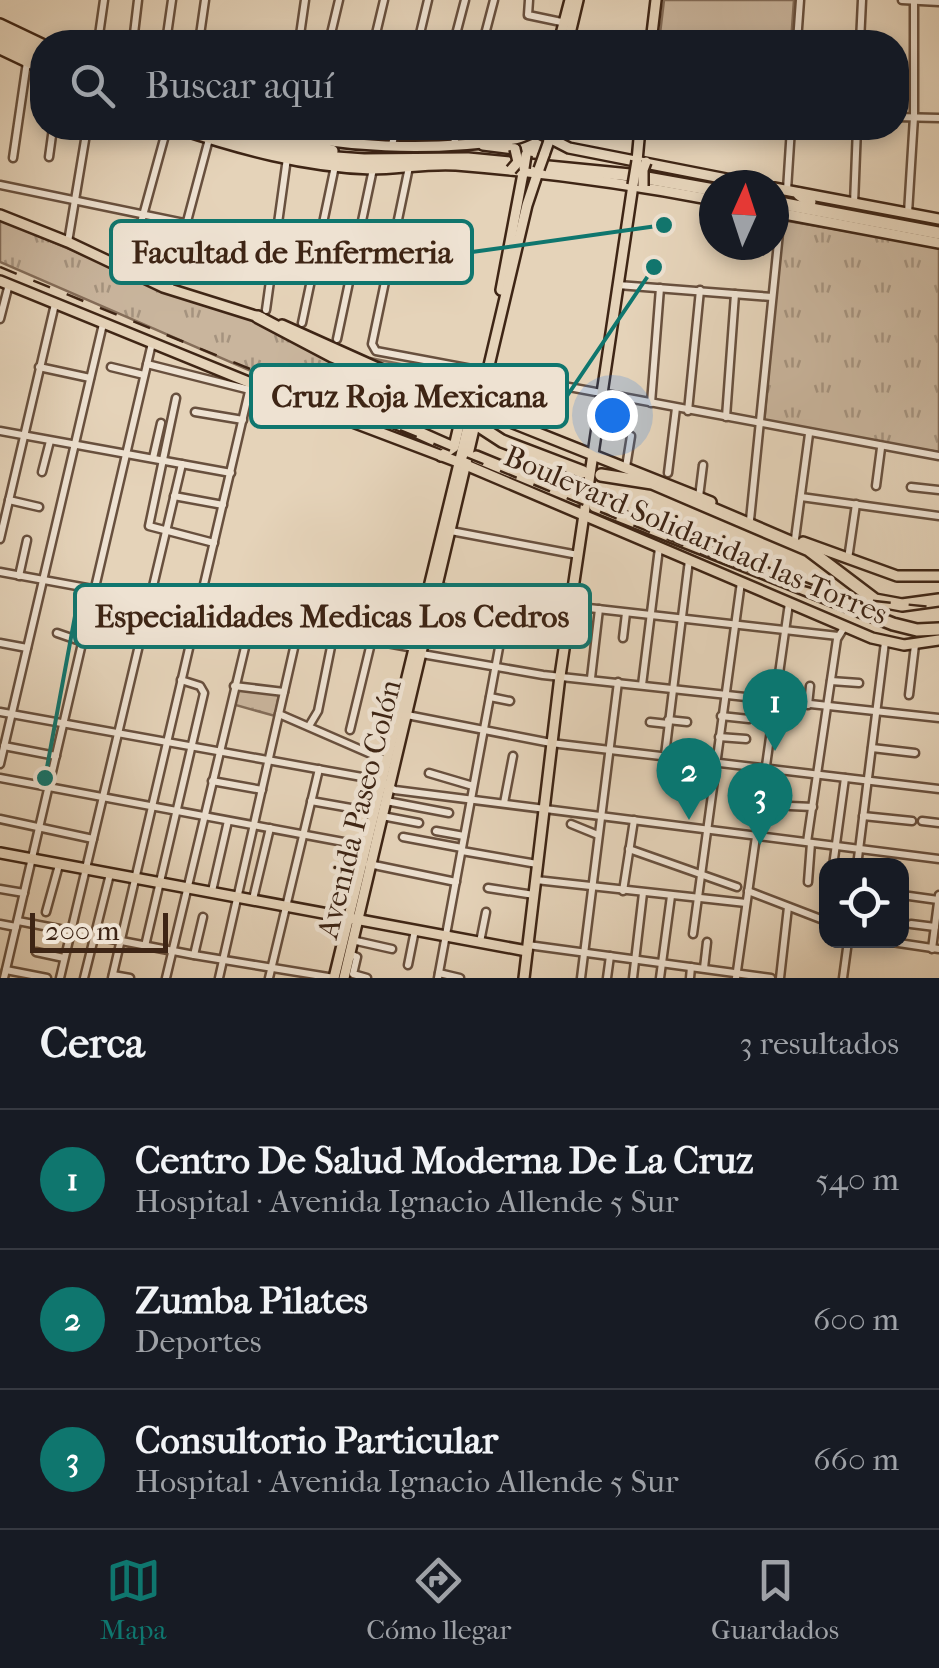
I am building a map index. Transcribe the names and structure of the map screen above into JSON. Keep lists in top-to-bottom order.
{
  "streets": {
    "highway": ["Boulevard Solidaridad las Torres"],
    "main road": ["Avenida Paseo Colón"]
  },
  "crossings": [
    ["Boulevard Solidaridad las Torres", "Avenida Paseo Colón"]
  ],
  "places": ["Facultad de Enfermeria", "Cruz Roja Mexicana", "Especialidades Medicas Los Cedros"],
  "scale_bar": "200 m",
  "north": "top",
  "page": {
    "search": "Buscar aquí",
    "pins": ["1", "2", "3"],
    "scale": "200 m",
    "heading": ["Cerca", "3 resultados"],
    "list": [
      {
        "mark": "1",
        "name": "Centro De Salud Moderna De La Cruz",
        "note": "Hospital · Avenida Ignacio Allende 5 Sur",
        "value": "540 m"
      },
      {
        "mark": "2",
        "name": "Zumba Pilates",
        "note": "Deportes",
        "value": "600 m"
      },
      {
        "mark": "3",
        "name": "Consultorio Particular",
        "note": "Hospital · Avenida Ignacio Allende 5 Sur",
        "value": "660 m"
      }
    ],
    "nav": ["Mapa", "Cómo llegar", "Guardados"]
  }
}
